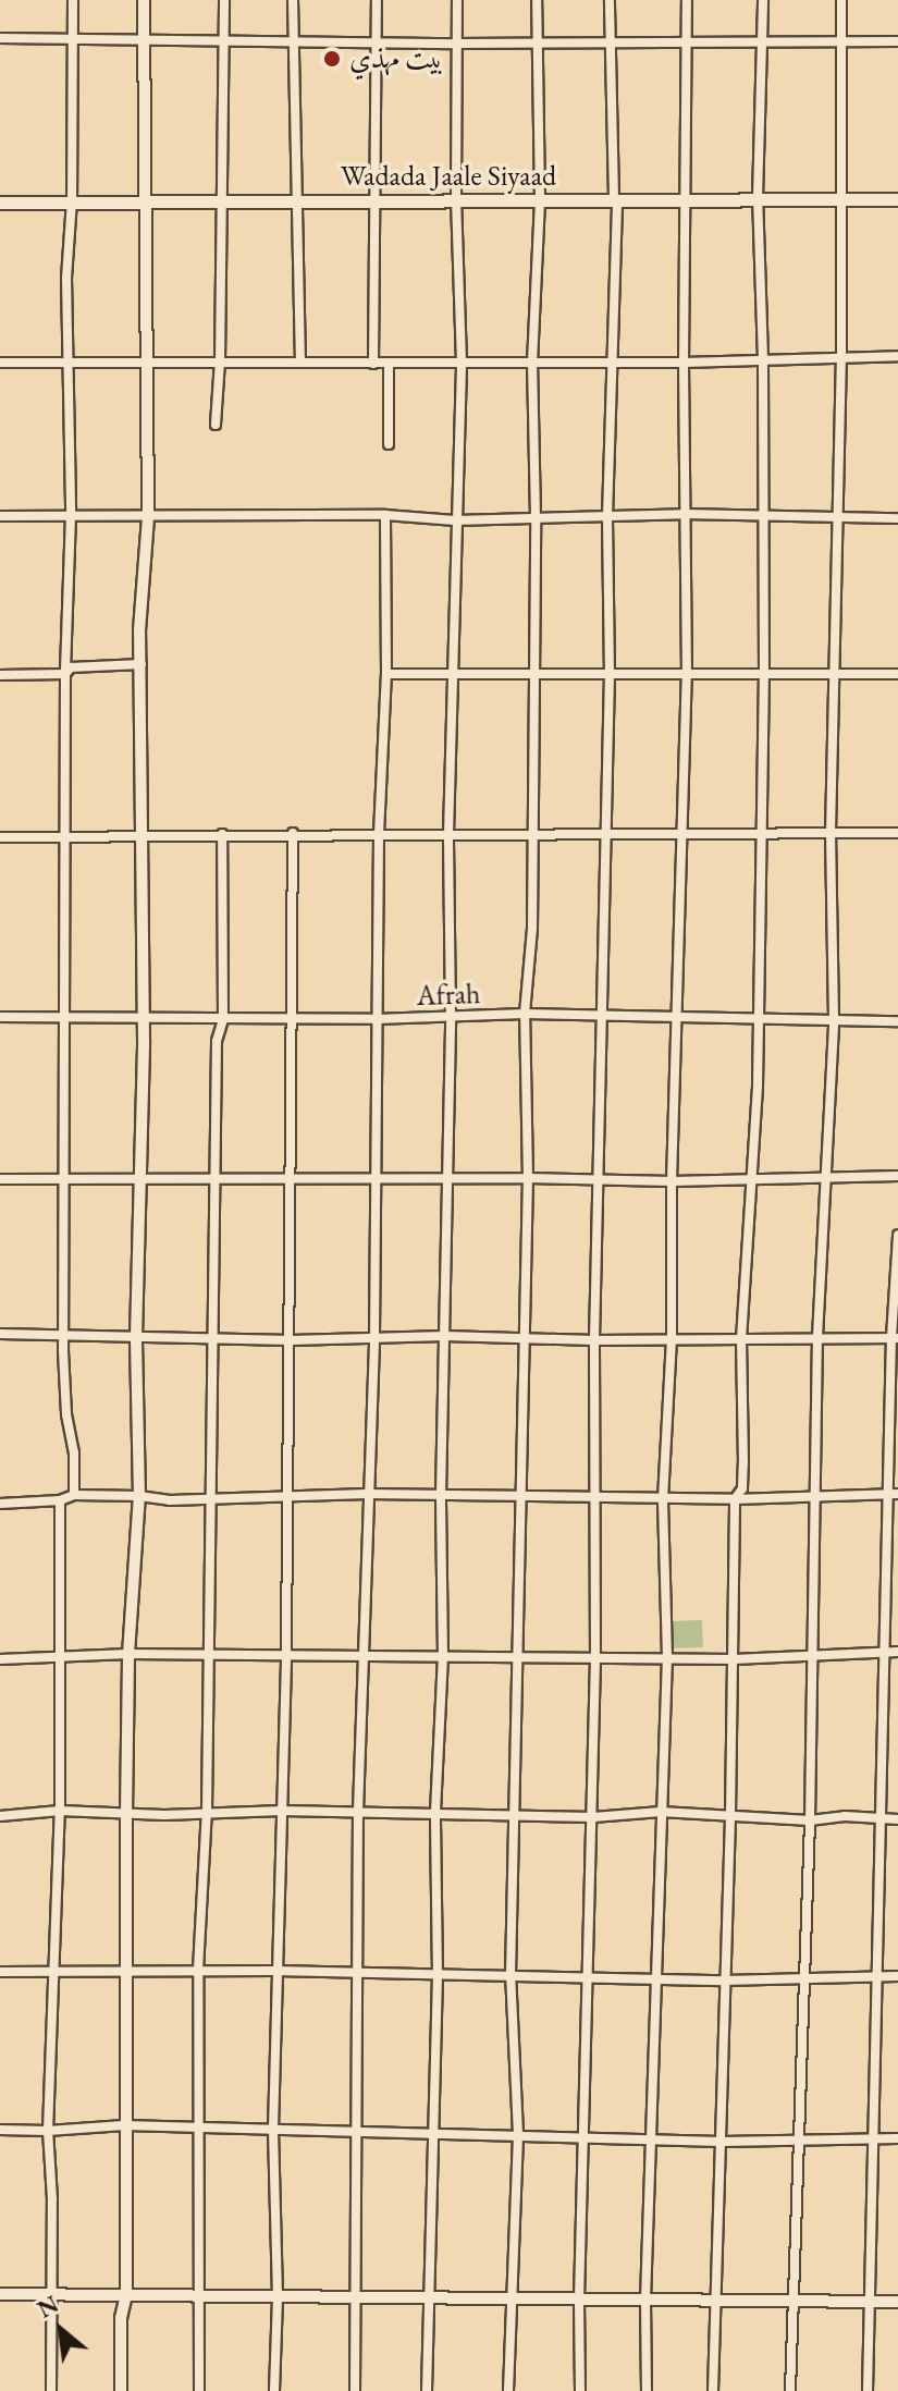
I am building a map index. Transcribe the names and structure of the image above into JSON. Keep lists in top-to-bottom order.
{
  "streets": {
    "main road": ["Wadada Jaale Siyaad"],
    "street": ["Afrah"]
  },
  "places": ["بيت مهذي"],
  "north": "top left"
}
